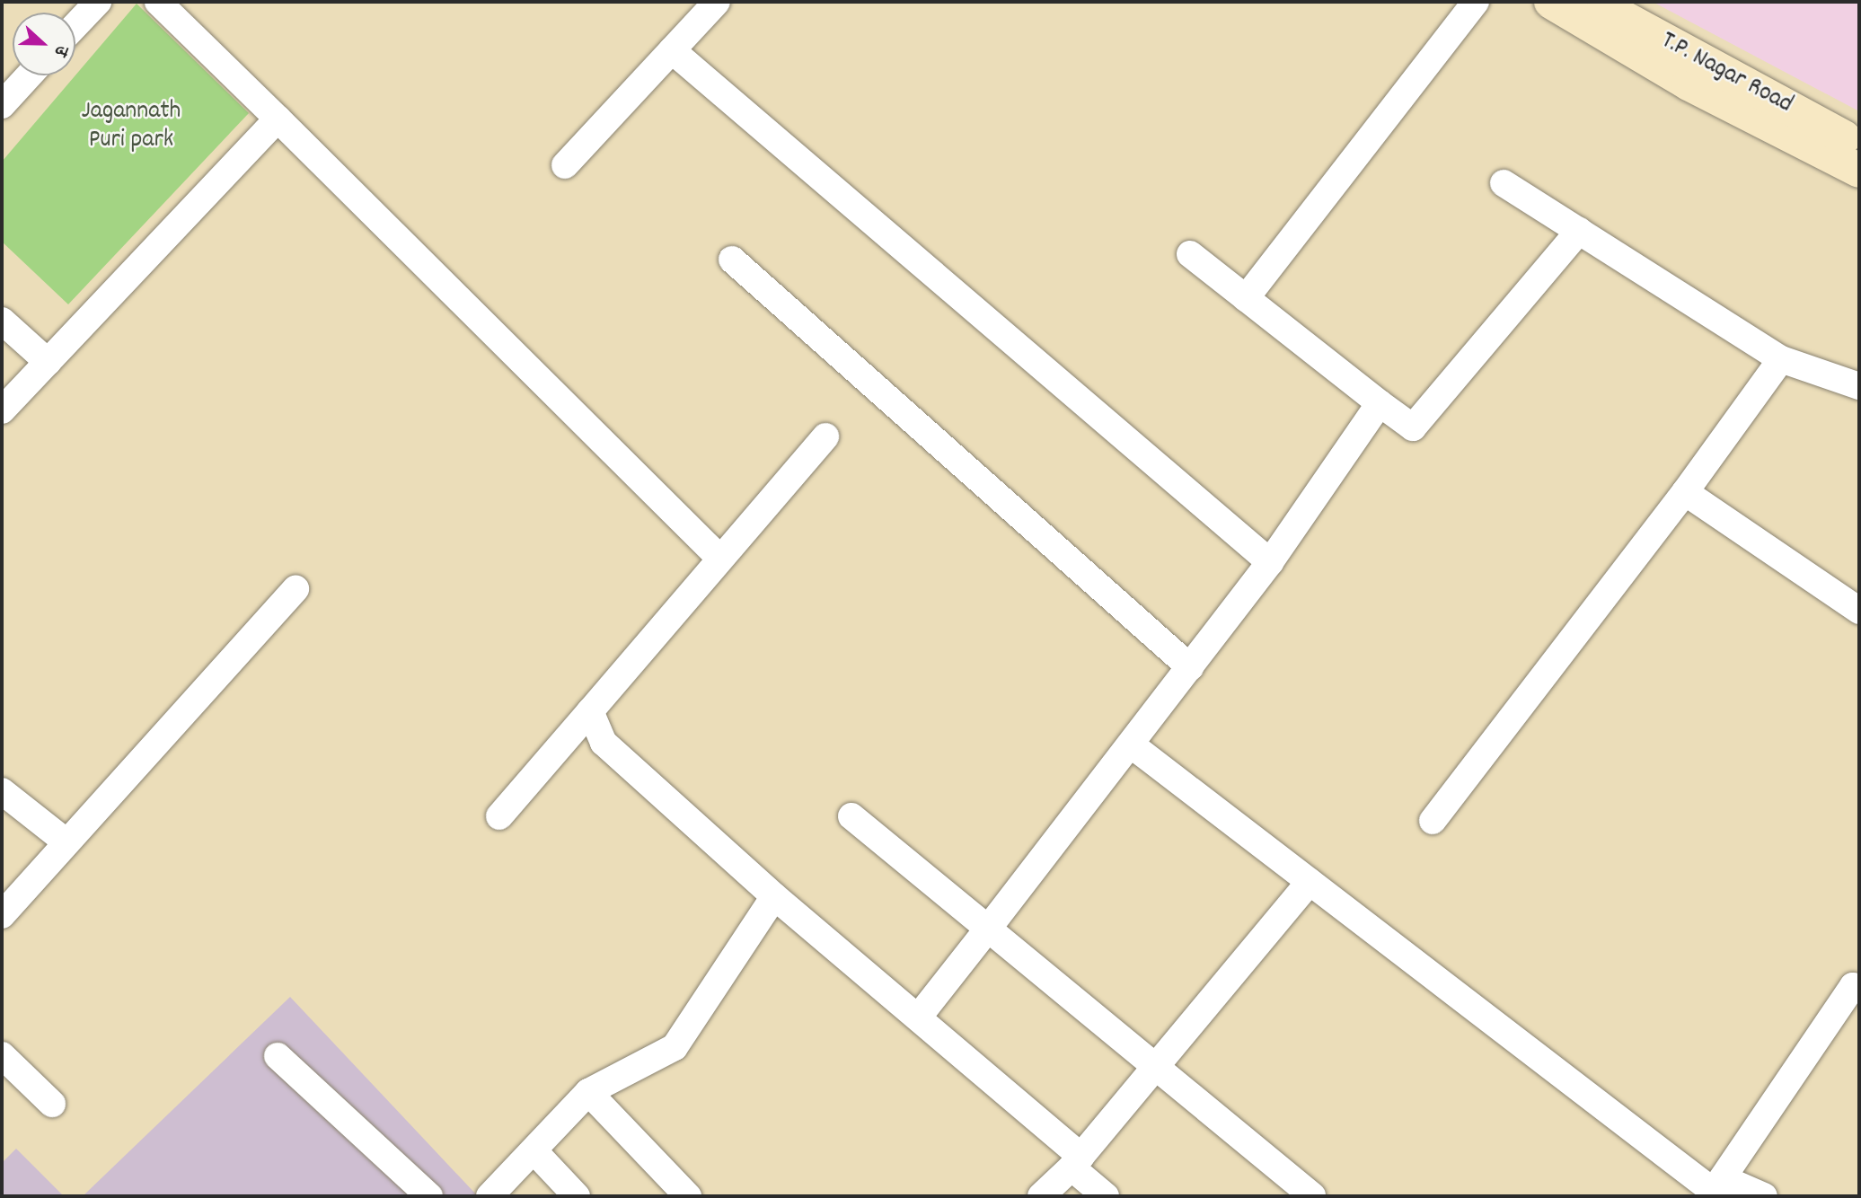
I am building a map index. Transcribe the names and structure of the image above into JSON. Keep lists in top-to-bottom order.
{
  "streets": {
    "main road": ["T.P. Nagar Road"]
  },
  "parks": ["Jagannath Puri park"],
  "north": "right"
}
